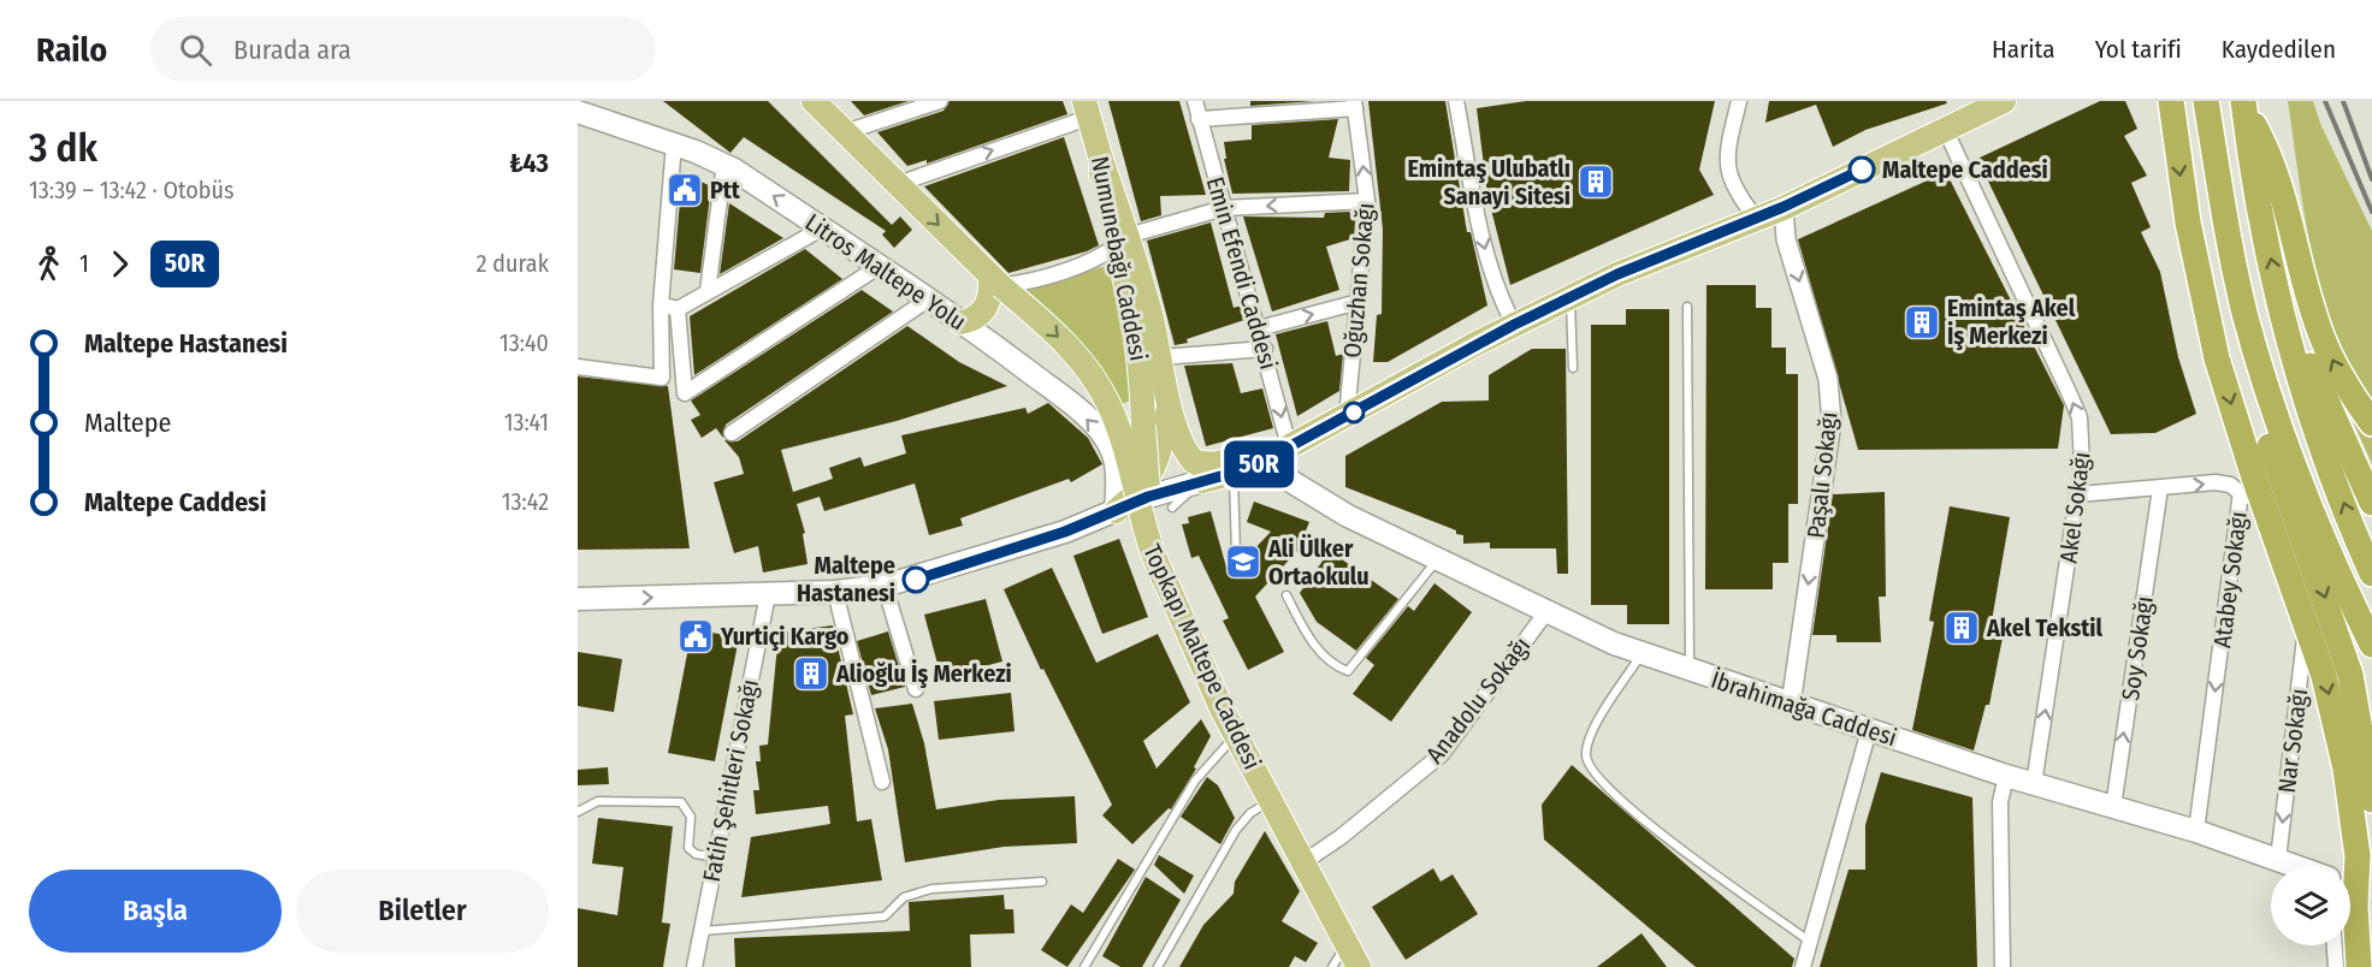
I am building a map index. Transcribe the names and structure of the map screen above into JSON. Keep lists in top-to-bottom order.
{
  "streets": {
    "main road": [
      "Numunebağı Caddesi",
      "Litros Maltepe Yolu",
      "Topkapı Maltepe Caddesi",
      "İbrahimağa Caddesi"
    ],
    "street": [
      "Emin Efendi Caddesi",
      "Oğuzhan Sokağı",
      "Paşalı Sokağı",
      "Akel Sokağı",
      "Atabey Sokağı",
      "Soy Sokağı",
      "Anadolu Sokağı",
      "Nar Sokağı",
      "Fatih Şehitleri Sokağı"
    ]
  },
  "crossings": [
    ["Numunebağı Caddesi", "Topkapı Maltepe Caddesi"],
    ["Paşalı Sokağı", "İbrahimağa Caddesi"],
    ["Akel Sokağı", "Atabey Sokağı"],
    ["Akel Sokağı", "İbrahimağa Caddesi"],
    ["Atabey Sokağı", "Soy Sokağı"],
    ["Atabey Sokağı", "İbrahimağa Caddesi"],
    ["Soy Sokağı", "İbrahimağa Caddesi"],
    ["Topkapı Maltepe Caddesi", "Anadolu Sokağı"],
    ["Anadolu Sokağı", "İbrahimağa Caddesi"],
    ["İbrahimağa Caddesi", "Nar Sokağı"]
  ],
  "one_way": [
    "Litros Maltepe Yolu",
    "Paşalı Sokağı",
    "Akel Sokağı",
    "Atabey Sokağı",
    "Soy Sokağı",
    "Nar Sokağı"
  ],
  "places": {
    "other": ["Maltepe Caddesi", "Maltepe Hastanesi"],
    "building": [
      "Emintaş Ulubatlı Sanayi Sitesi",
      "Emintaş Akel İş Merkezi",
      "Akel Tekstil",
      "Alioğlu İş Merkezi"
    ],
    "public building": ["Ptt", "Yurtiçi Kargo"],
    "school or university": ["Ali Ülker Ortaokulu"]
  },
  "lines": ["bus line 50R"],
  "page": {
    "header": "Railo",
    "search": "Burada ara",
    "nav": ["Harita", "Yol tarifi", "Kaydedilen"],
    "heading": ["3 dk", "13:39 – 13:42 · Otobüs", "₺43"],
    "on_map": "50R",
    "legs": ["1", "50R", "2 durak"],
    "list": [
      {
        "name": "Maltepe Hastanesi",
        "value": "13:40"
      },
      {
        "name": "Maltepe",
        "value": "13:41"
      },
      {
        "name": "Maltepe Caddesi",
        "value": "13:42"
      }
    ],
    "buttons": ["Başla", "Biletler"]
  }
}
